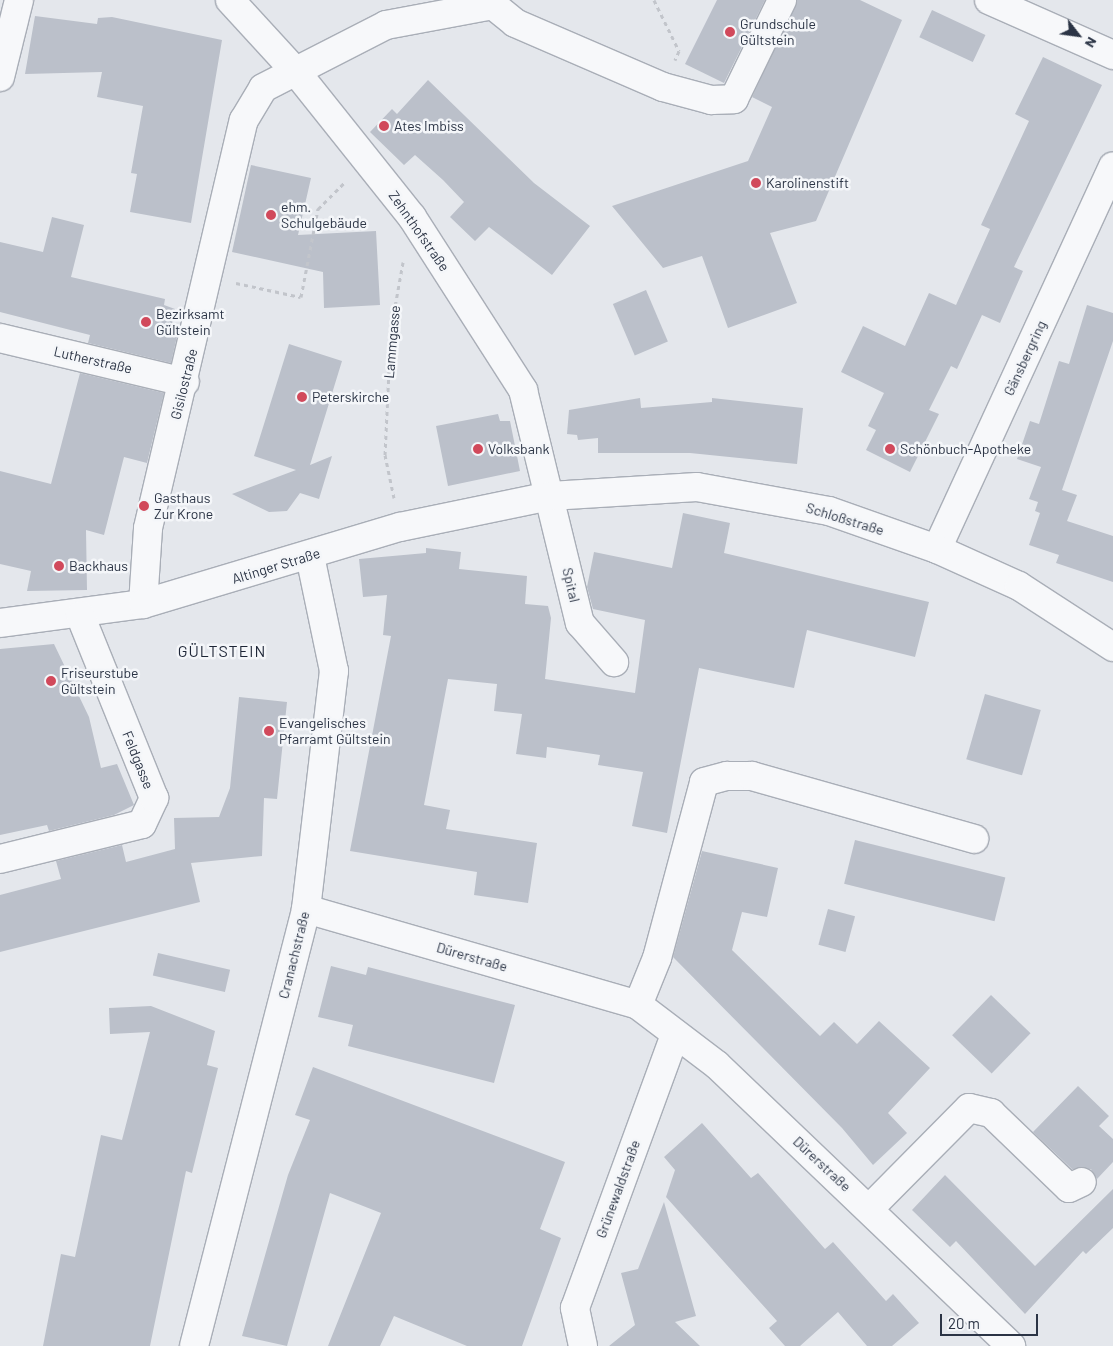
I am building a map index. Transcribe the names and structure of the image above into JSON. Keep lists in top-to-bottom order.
{
  "streets": {
    "street": [
      "Zehnthofstraße",
      "Gänsbergring",
      "Lutherstraße",
      "Gisilostraße",
      "Schloßstraße",
      "Altinger Straße",
      "Spital",
      "Feldgasse",
      "Cranachstraße",
      "Dürerstraße",
      "Grünewaldstraße"
    ],
    "path": ["Lammgasse"]
  },
  "crossings": [
    ["Zehnthofstraße", "Lammgasse"],
    ["Zehnthofstraße", "Gisilostraße"],
    ["Zehnthofstraße", "Schloßstraße"],
    ["Zehnthofstraße", "Altinger Straße"],
    ["Zehnthofstraße", "Spital"],
    ["Lammgasse", "Altinger Straße"],
    ["Gänsbergring", "Schloßstraße"],
    ["Lutherstraße", "Gisilostraße"],
    ["Gisilostraße", "Altinger Straße"],
    ["Schloßstraße", "Altinger Straße"],
    ["Schloßstraße", "Spital"],
    ["Altinger Straße", "Spital"],
    ["Altinger Straße", "Feldgasse"],
    ["Altinger Straße", "Cranachstraße"],
    ["Cranachstraße", "Dürerstraße"],
    ["Dürerstraße", "Grünewaldstraße"]
  ],
  "districts": ["GÜLTSTEIN"],
  "places": [
    "Grundschule Gültstein",
    "Ates Imbiss",
    "Karolinenstift",
    "ehm. Schulgebäude",
    "Bezirksamt Gültstein",
    "Peterskirche",
    "Volksbank",
    "Schönbuch-Apotheke",
    "Gasthaus Zur Krone",
    "Backhaus",
    "Friseurstube Gültstein",
    "Evangelisches Pfarramt Gültstein"
  ],
  "scale_bar": "20 m",
  "north": "bottom right"
}
